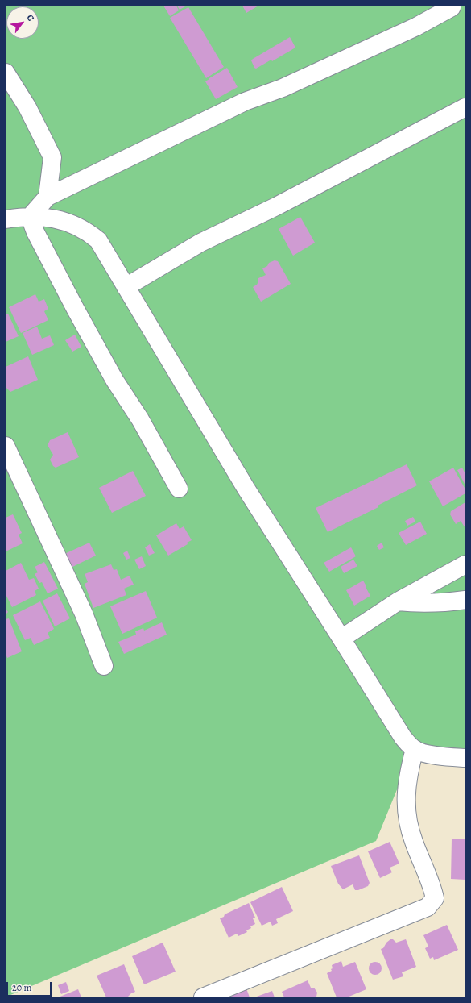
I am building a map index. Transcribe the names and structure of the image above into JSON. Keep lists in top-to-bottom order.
{
  "scale_bar": "20 m",
  "north": "top right"
}
